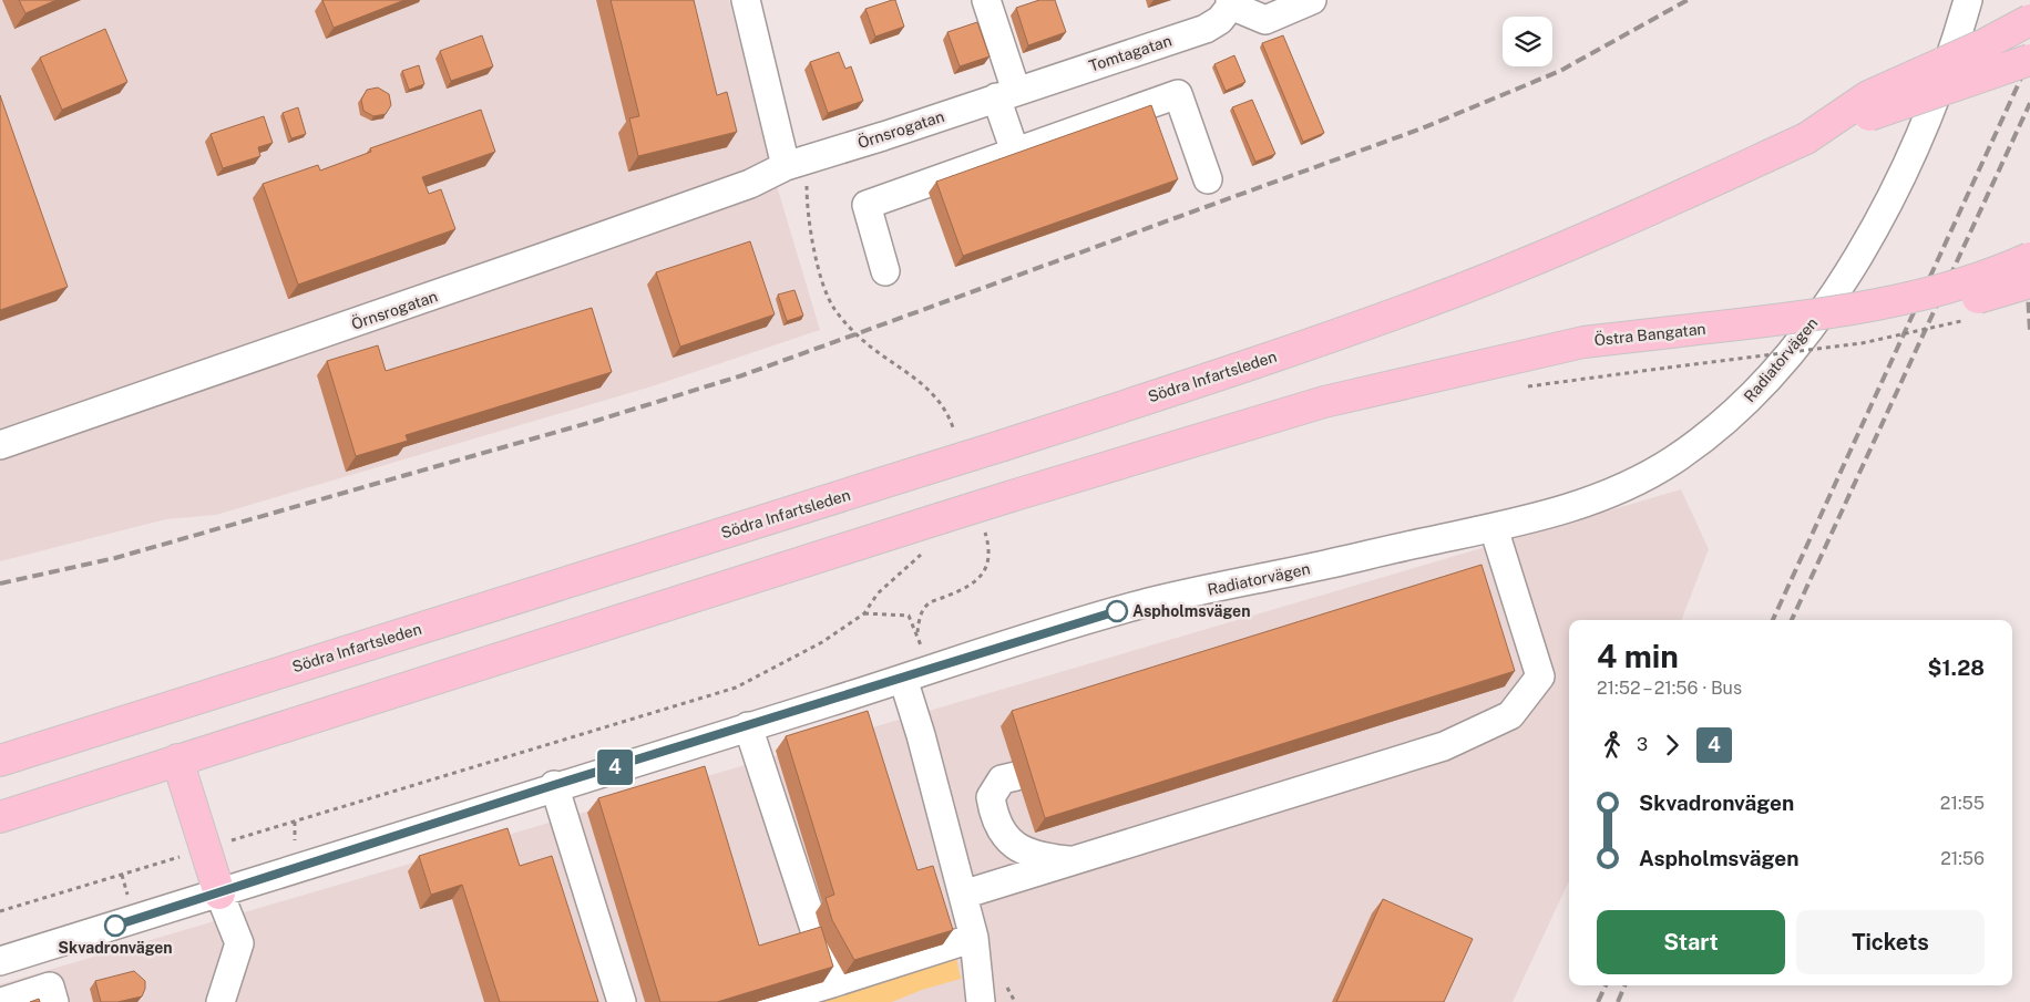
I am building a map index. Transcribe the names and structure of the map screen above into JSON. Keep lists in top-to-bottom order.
{
  "streets": {
    "main road": ["Östra Bangatan", "Södra Infartsleden"],
    "street": ["Tomtagatan", "Örnsrogatan", "Radiatorvägen"]
  },
  "crossings": [
    ["Tomtagatan", "Örnsrogatan"]
  ],
  "places": ["Aspholmsvägen", "Skvadronvägen"],
  "lines": ["bus line 4"],
  "page": {
    "on_map": "4",
    "heading": ["4 min", "21:52 – 21:56 · Bus", "$1.28"],
    "legs": ["3", "4"],
    "list": [
      {
        "name": "Skvadronvägen",
        "value": "21:55"
      },
      {
        "name": "Aspholmsvägen",
        "value": "21:56"
      }
    ],
    "buttons": ["Start", "Tickets"]
  }
}
